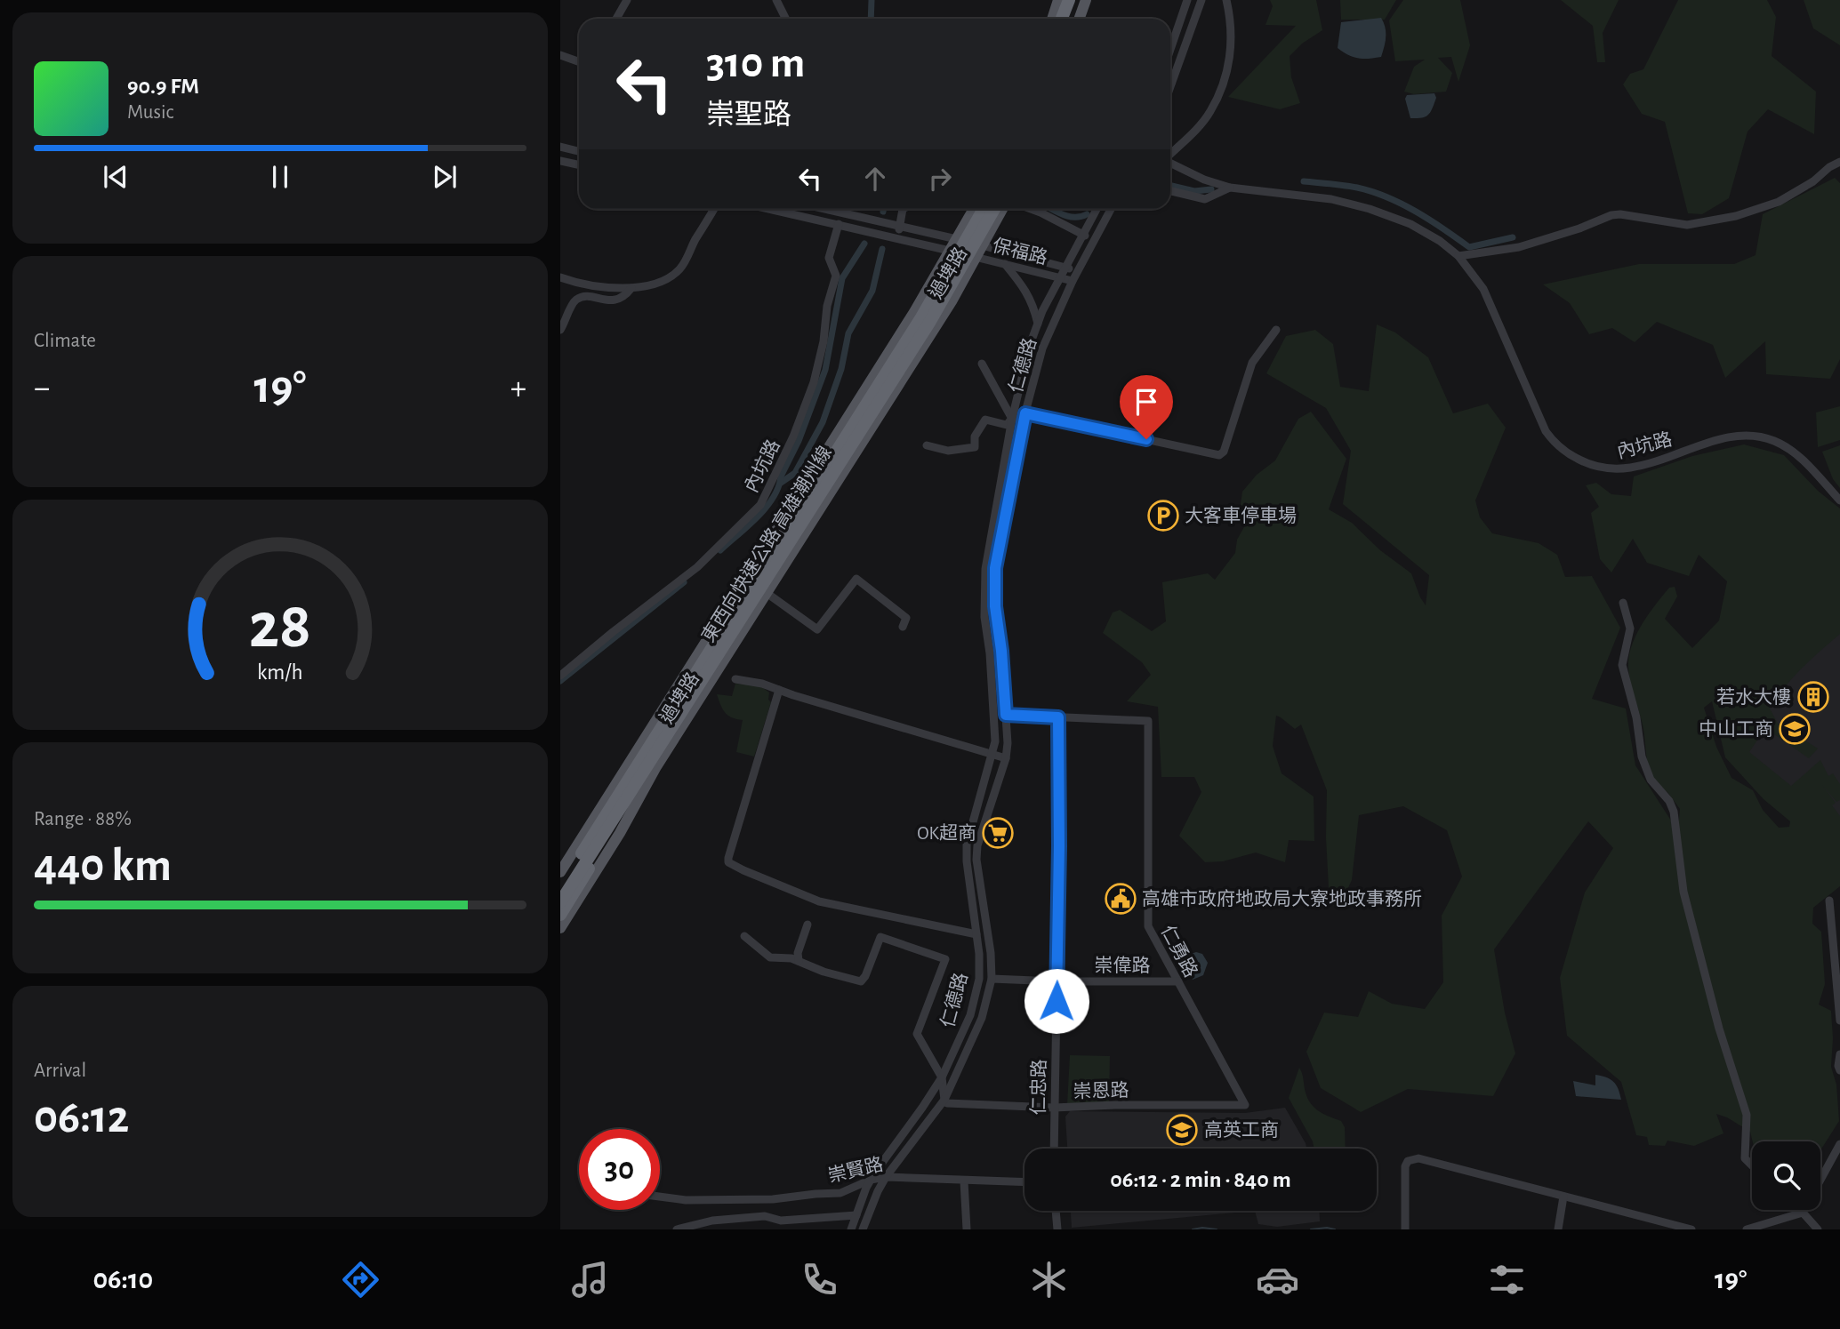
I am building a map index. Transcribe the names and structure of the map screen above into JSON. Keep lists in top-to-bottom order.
{
  "streets": {
    "highway": ["東西向快速公路 高雄潮州線"],
    "main road": ["過埤路"],
    "street": [
      "保福路",
      "仁德路",
      "內坑路",
      "仁勇路",
      "崇偉路",
      "仁忠路",
      "崇恩路",
      "崇賢路"
    ]
  },
  "crossings": [
    ["保福路", "過埤路"],
    ["保福路", "仁德路"],
    ["保福路", "內坑路"],
    ["仁德路", "崇偉路"],
    ["仁德路", "崇恩路"],
    ["仁德路", "崇賢路"],
    ["仁勇路", "崇偉路"],
    ["仁勇路", "仁忠路"],
    ["仁勇路", "崇恩路"],
    ["崇偉路", "仁忠路"],
    ["仁忠路", "崇恩路"]
  ],
  "places": {
    "parking": ["大客車停車場"],
    "building": ["若水大樓"],
    "school or university": ["中山工商", "高英工商"],
    "supermarket": ["OK超商"],
    "public building": ["高雄市政府地政局大寮地政事務所"]
  },
  "page": {
    "turn": ["310 m", "崇聖路"],
    "song": ["90.9 FM", "Music"],
    "tile": [
      "Climate",
      ["Range · 88%", "440 km"],
      ["Arrival", "06:12"]
    ],
    "heat": ["−", "19°", "+"],
    "limit": "30",
    "trip": "06:12 · 2 min · 840 m",
    "tabs": ["06:10", "19°"],
    "gauge": ["28", "km/h"]
  }
}
